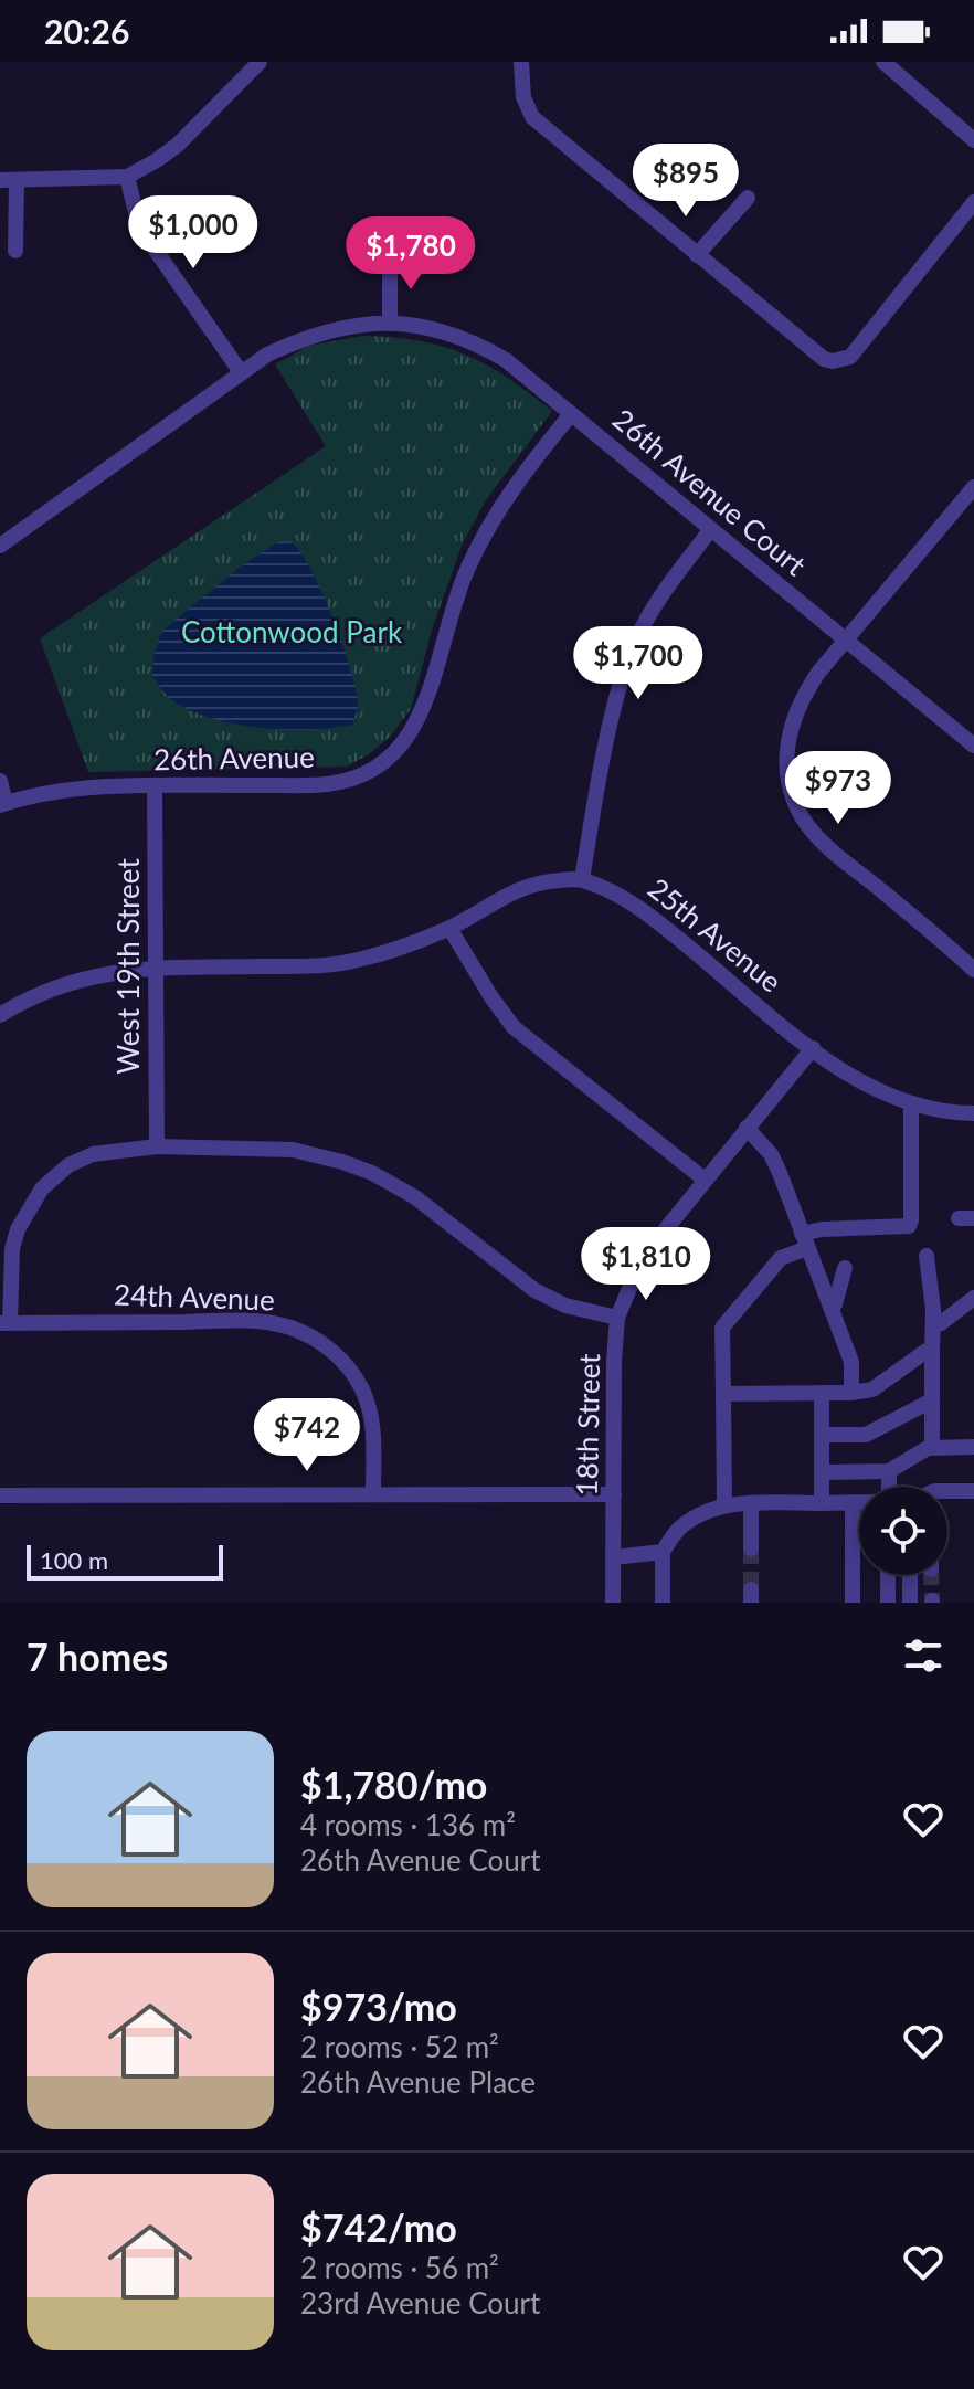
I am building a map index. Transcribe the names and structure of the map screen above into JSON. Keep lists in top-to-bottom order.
{
  "streets": {
    "street": [
      "26th Avenue Court",
      "26th Avenue",
      "25th Avenue",
      "West 19th Street",
      "24th Avenue",
      "18th Street"
    ]
  },
  "crossings": [
    ["26th Avenue Court", "26th Avenue"],
    ["26th Avenue", "West 19th Street"],
    ["25th Avenue", "West 19th Street"],
    ["25th Avenue", "18th Street"]
  ],
  "parks": ["Cottonwood Park"],
  "scale_bar": "100 m",
  "page": {
    "status": "20:26",
    "price": [
      "$895",
      "$1,000",
      "$1,780",
      "$1,700",
      "$973",
      "$1,810",
      "$742"
    ],
    "scale": "100 m",
    "heading": "7 homes",
    "list": [
      {
        "name": "$1,780/mo",
        "note": "4 rooms · 136 m² · 26th Avenue Court"
      },
      {
        "name": "$973/mo",
        "note": "2 rooms · 52 m² · 26th Avenue Place"
      },
      {
        "name": "$742/mo",
        "note": "2 rooms · 56 m² · 23rd Avenue Court"
      }
    ]
  }
}
